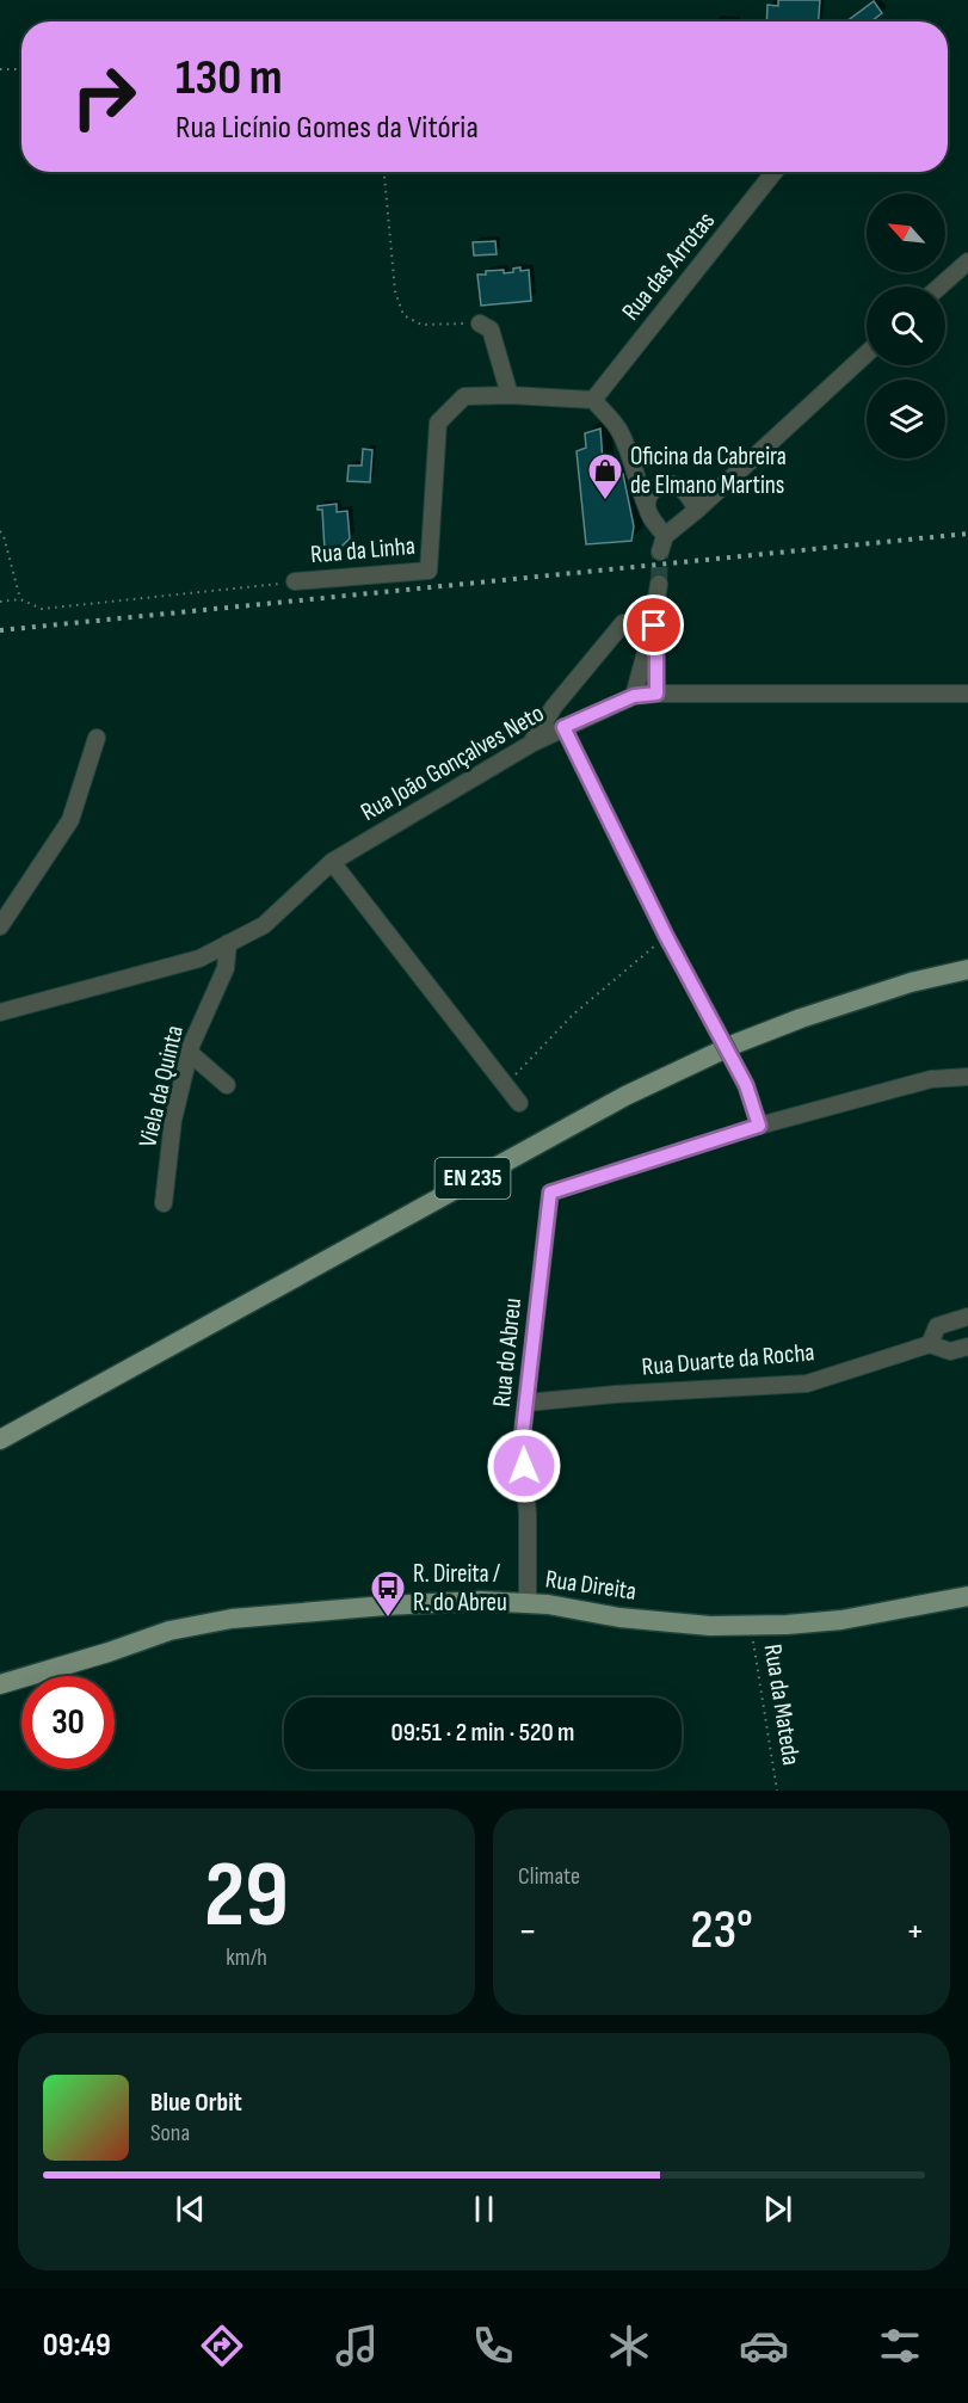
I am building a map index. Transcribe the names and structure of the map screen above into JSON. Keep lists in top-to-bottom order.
{
  "streets": {
    "main road": ["EN 235", "Rua Direita"],
    "street": [
      "Rua das Arrotas",
      "Rua da Linha",
      "Rua João Gonçalves Neto",
      "Viela da Quinta",
      "Rua do Abreu",
      "Rua Duarte da Rocha"
    ],
    "path": ["Rua da Mateda"]
  },
  "crossings": [
    ["Rua das Arrotas", "Rua da Linha"],
    ["Rua João Gonçalves Neto", "Viela da Quinta"],
    ["Rua do Abreu", "Rua Duarte da Rocha"],
    ["Rua do Abreu", "Rua Direita"],
    ["Rua Direita", "Rua da Mateda"]
  ],
  "places": {
    "shop": ["Oficina da Cabreira de Elmano Martins"],
    "bus stop": ["R. Direita / R. do Abreu"]
  },
  "north": "top left",
  "page": {
    "turn": ["130 m", "Rua Licínio Gomes da Vitória"],
    "limit": "30",
    "trip": "09:51 · 2 min · 520 m",
    "tile": [
      ["29", "km/h"],
      "Climate"
    ],
    "heat": ["−", "23°", "+"],
    "song": ["Blue Orbit", "Sona"],
    "tabs": "09:49"
  }
}
